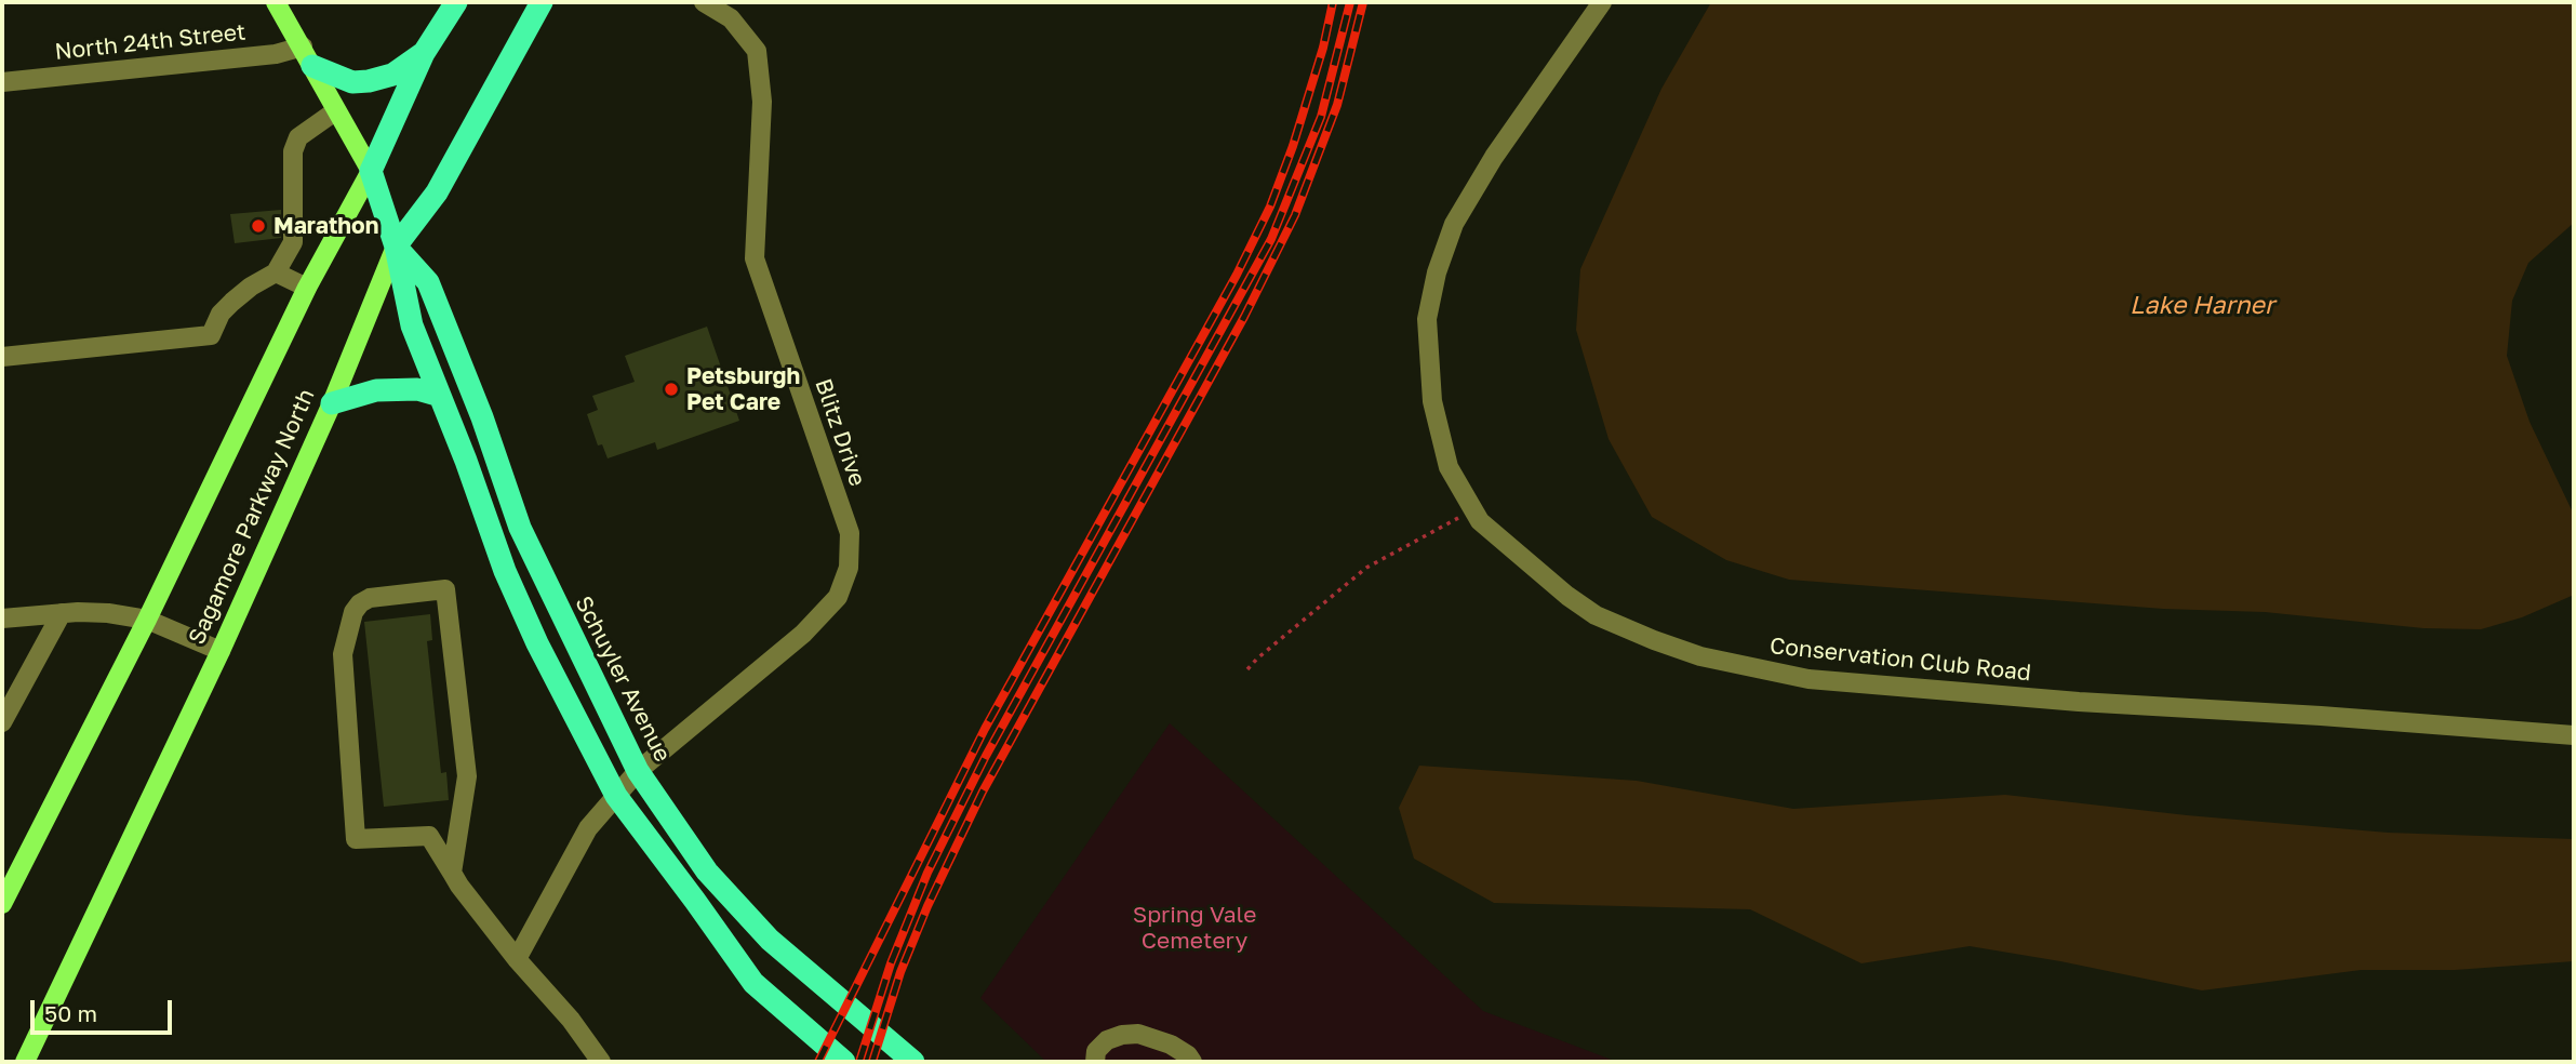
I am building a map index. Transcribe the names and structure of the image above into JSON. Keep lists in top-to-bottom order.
{
  "streets": {
    "highway": ["Sagamore Parkway North", "Schuyler Avenue"],
    "street": ["North 24th Street", "Blitz Drive", "Conservation Club Road"]
  },
  "crossings": [
    ["North 24th Street", "Schuyler Avenue"],
    ["Blitz Drive", "Schuyler Avenue"],
    ["Sagamore Parkway North", "Schuyler Avenue"]
  ],
  "water": ["Lake Harner"],
  "parks": ["Spring Vale Cemetery"],
  "places": ["Marathon", "Petsburgh Pet Care"],
  "scale_bar": "50 m"
}
